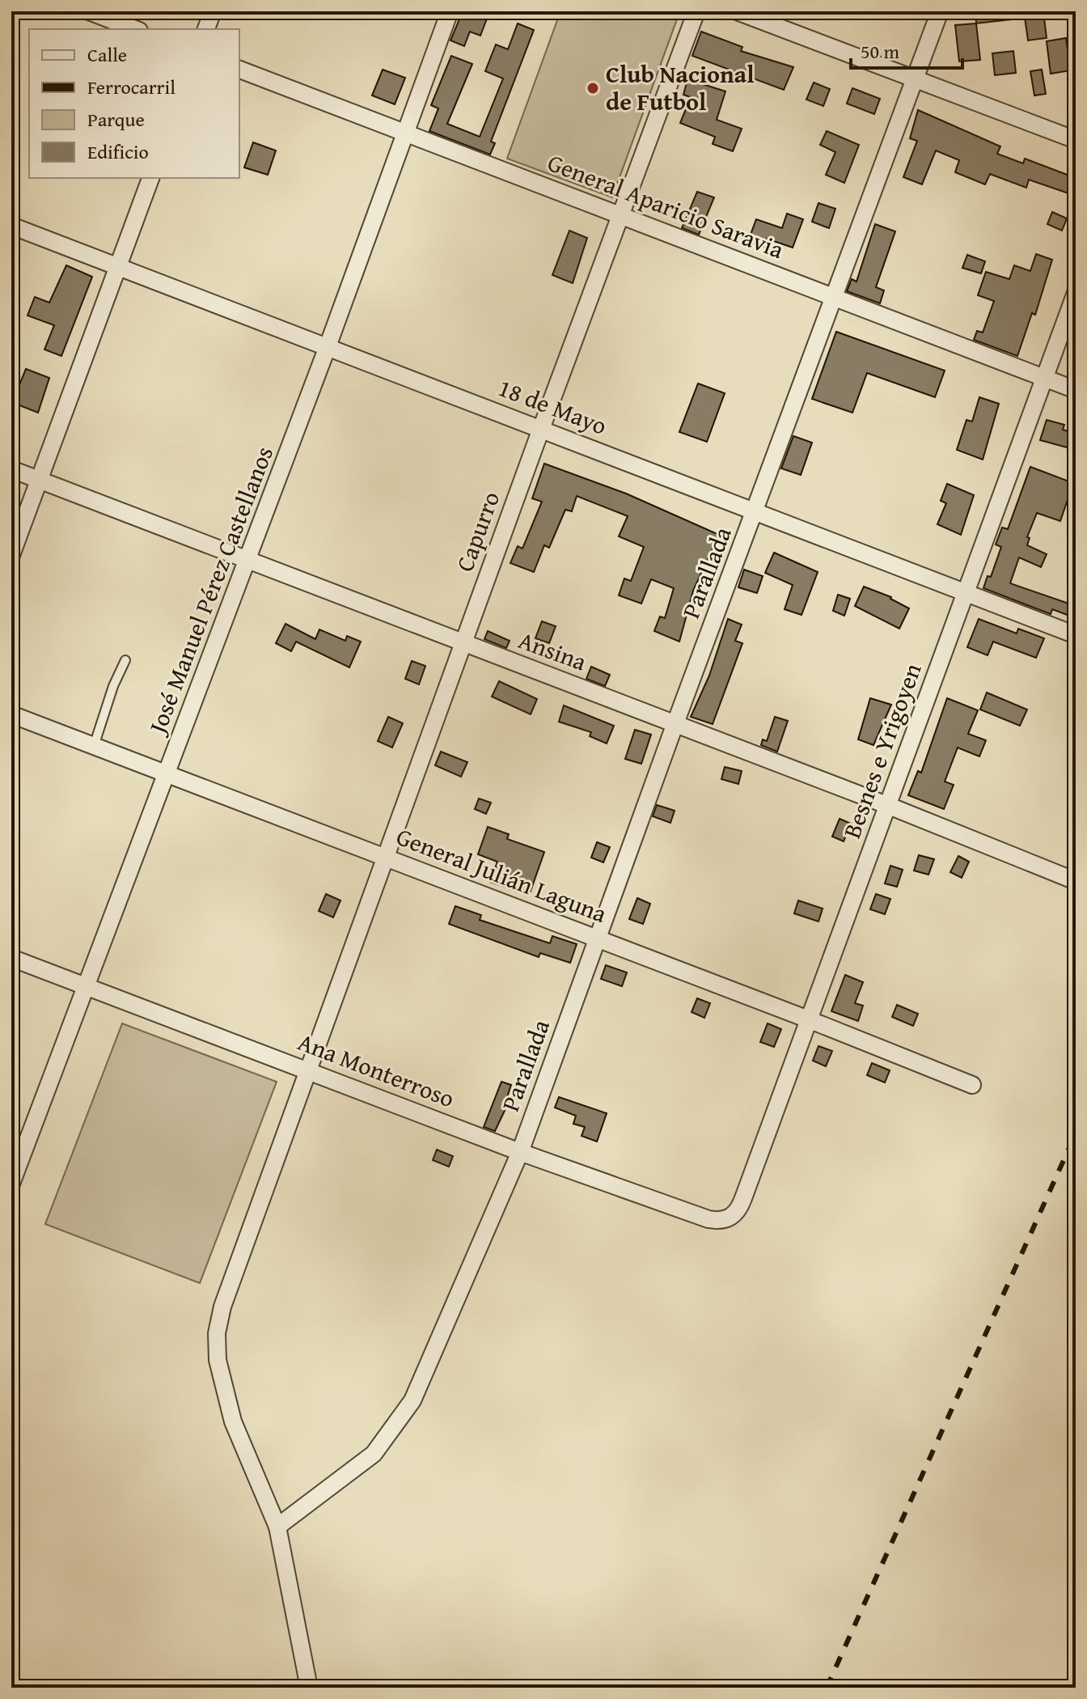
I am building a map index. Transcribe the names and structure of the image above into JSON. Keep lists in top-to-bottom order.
{
  "streets": {
    "street": [
      "General Aparicio Saravia",
      "18 de Mayo",
      "Capurro",
      "Parallada",
      "José Manuel Pérez Castellanos",
      "Ansina",
      "Besnes e Yrigoyen",
      "General Julián Laguna",
      "Ana Monterroso"
    ]
  },
  "crossings": [
    ["General Aparicio Saravia", "Capurro"],
    ["General Aparicio Saravia", "Parallada"],
    ["General Aparicio Saravia", "José Manuel Pérez Castellanos"],
    ["General Aparicio Saravia", "Besnes e Yrigoyen"],
    ["18 de Mayo", "Capurro"],
    ["18 de Mayo", "Parallada"],
    ["18 de Mayo", "José Manuel Pérez Castellanos"],
    ["18 de Mayo", "Besnes e Yrigoyen"],
    ["Capurro", "Parallada"],
    ["Capurro", "Ansina"],
    ["Capurro", "General Julián Laguna"],
    ["Capurro", "Ana Monterroso"],
    ["Parallada", "Ansina"],
    ["Parallada", "General Julián Laguna"],
    ["Parallada", "Ana Monterroso"],
    ["José Manuel Pérez Castellanos", "Ansina"],
    ["José Manuel Pérez Castellanos", "General Julián Laguna"],
    ["José Manuel Pérez Castellanos", "Ana Monterroso"],
    ["Ansina", "Besnes e Yrigoyen"],
    ["Besnes e Yrigoyen", "General Julián Laguna"],
    ["Besnes e Yrigoyen", "Ana Monterroso"]
  ],
  "places": ["Club Nacional de Futbol"],
  "legend": [
    "Calle",
    "Ferrocarril",
    "Parque",
    "Edificio"
  ],
  "scale_bar": "50 m"
}
